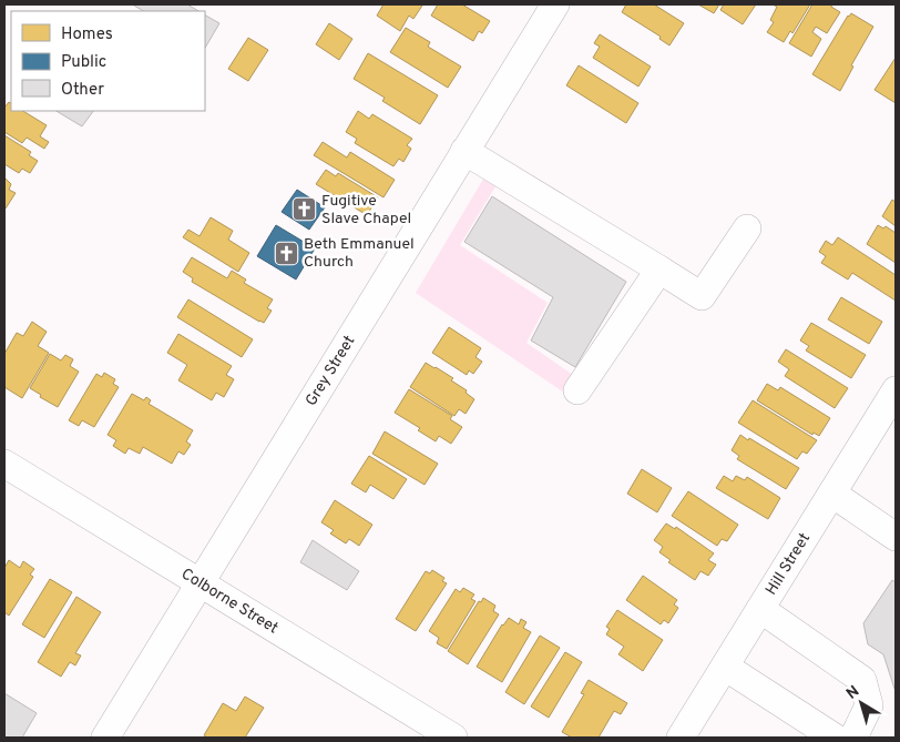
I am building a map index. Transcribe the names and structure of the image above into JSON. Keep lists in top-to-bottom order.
{
  "streets": {
    "street": ["Grey Street", "Hill Street", "Colborne Street"]
  },
  "crossings": [
    ["Grey Street", "Colborne Street"]
  ],
  "places": {
    "church": ["Fugitive Slave Chapel", "Beth Emmanuel Church"]
  },
  "legend": ["Homes", "Public", "Other"],
  "north": "top left"
}
